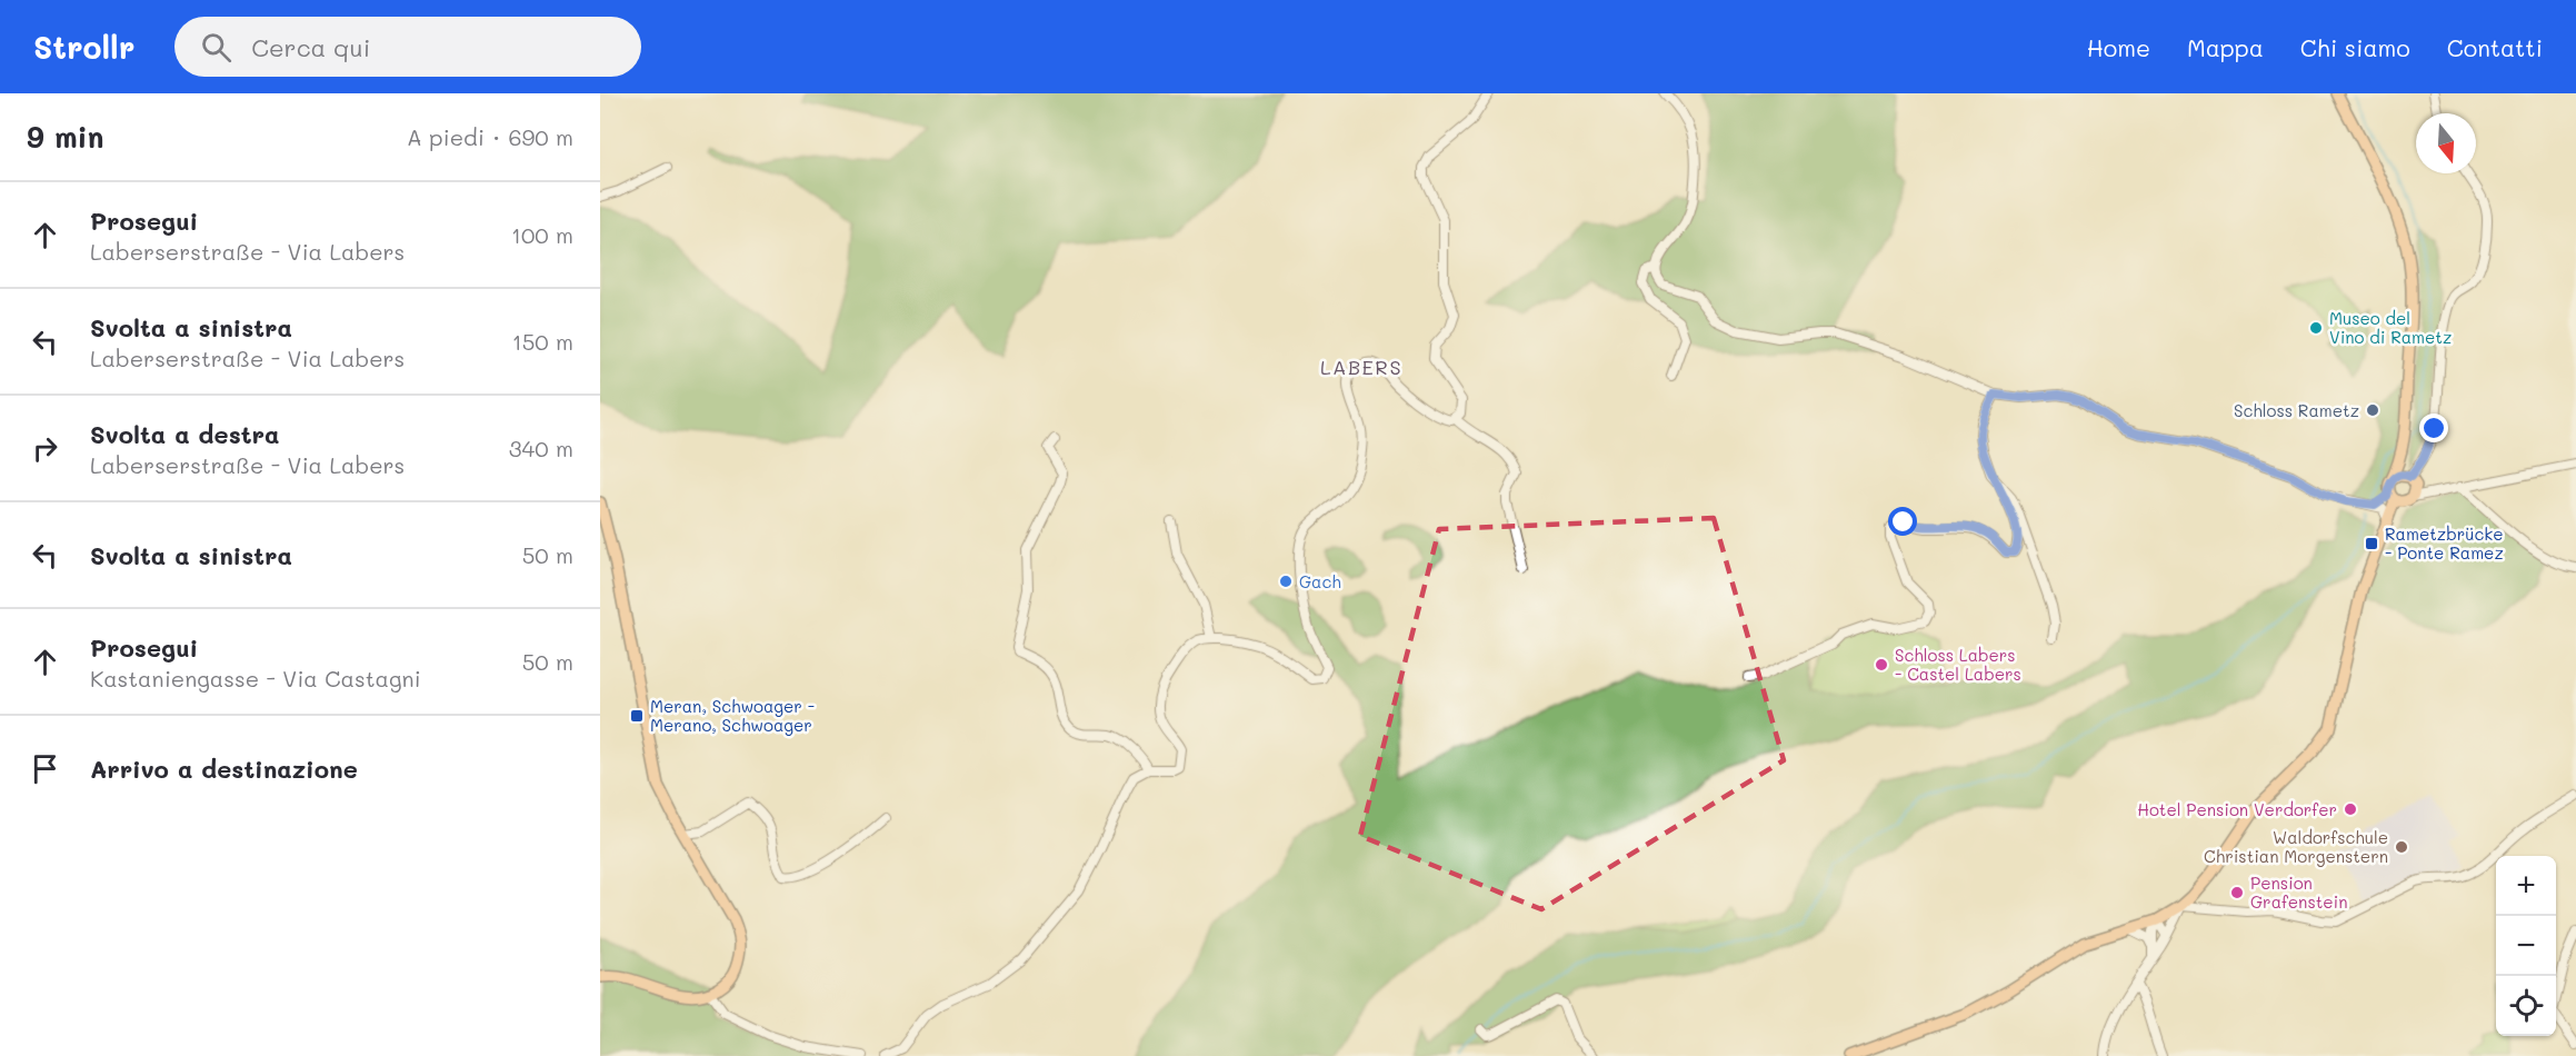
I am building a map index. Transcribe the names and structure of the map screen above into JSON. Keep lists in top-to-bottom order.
{
  "districts": ["LABERS"],
  "places": {
    "other": [
      "Museo del Vino di Rametz",
      "Schloss Rametz",
      "Gach",
      "Schloss Labers - Castel Labers",
      "Hotel Pension Verdorfer",
      "Waldorfschule Christian Morgenstern",
      "Pension Grafenstein"
    ],
    "transit": ["Rametzbrücke - Ponte Ramez", "Meran, Schwoager - Merano, Schwoager"]
  },
  "north": "bottom",
  "page": {
    "header": "Strollr",
    "search": "Cerca qui",
    "nav": [
      "Home",
      "Mappa",
      "Chi siamo",
      "Contatti"
    ],
    "heading": ["9 min", "A piedi · 690 m"],
    "list": [
      ["Prosegui", "Laberserstraße - Via Labers", "100 m"],
      ["Svolta a sinistra", "Laberserstraße - Via Labers", "150 m"],
      ["Svolta a destra", "Laberserstraße - Via Labers", "340 m"],
      ["Svolta a sinistra", "50 m"],
      ["Prosegui", "Kastaniengasse - Via Castagni", "50 m"],
      "Arrivo a destinazione"
    ],
    "map_buttons": ["+", "−"]
  }
}
